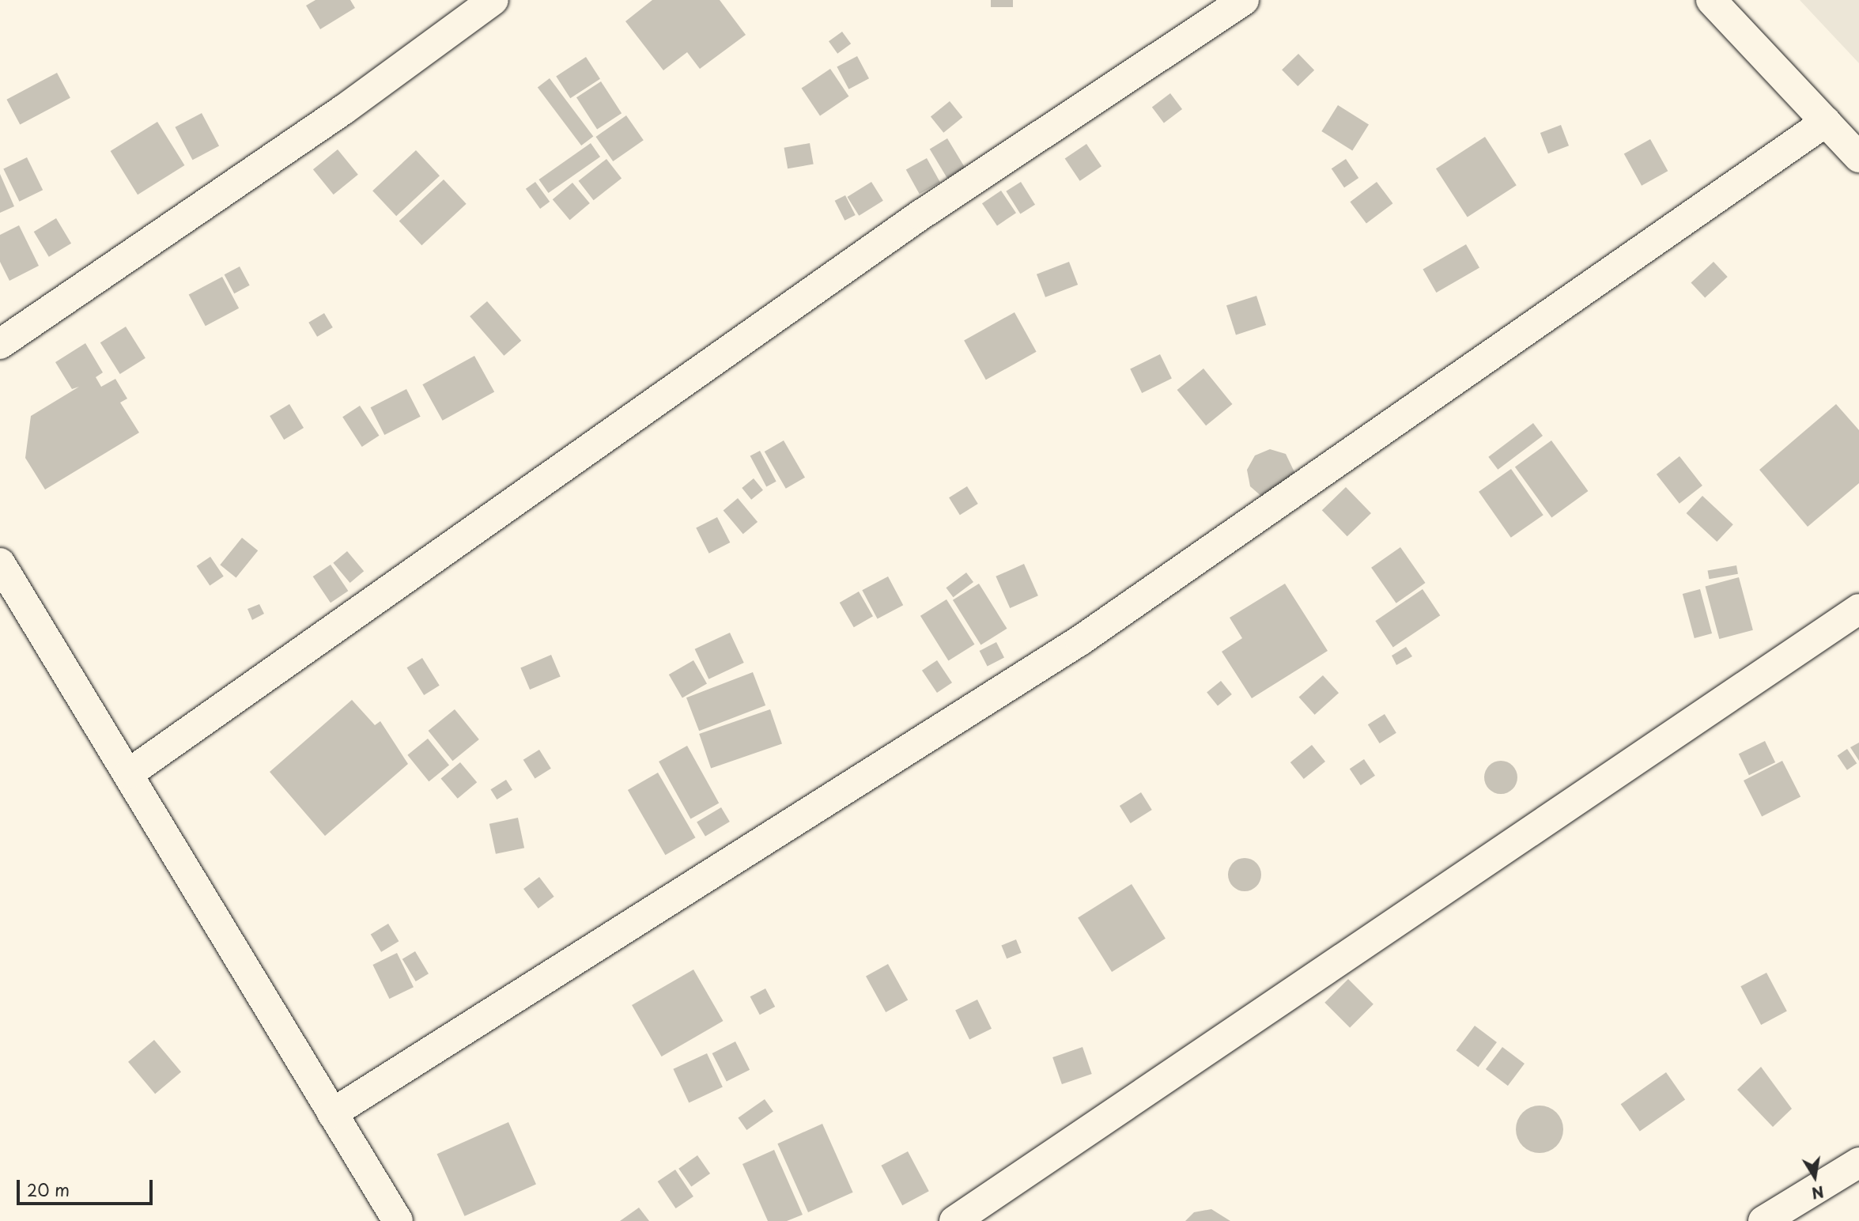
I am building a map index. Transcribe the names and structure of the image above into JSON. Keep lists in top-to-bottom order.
{
  "scale_bar": "20 m",
  "north": "bottom"
}
